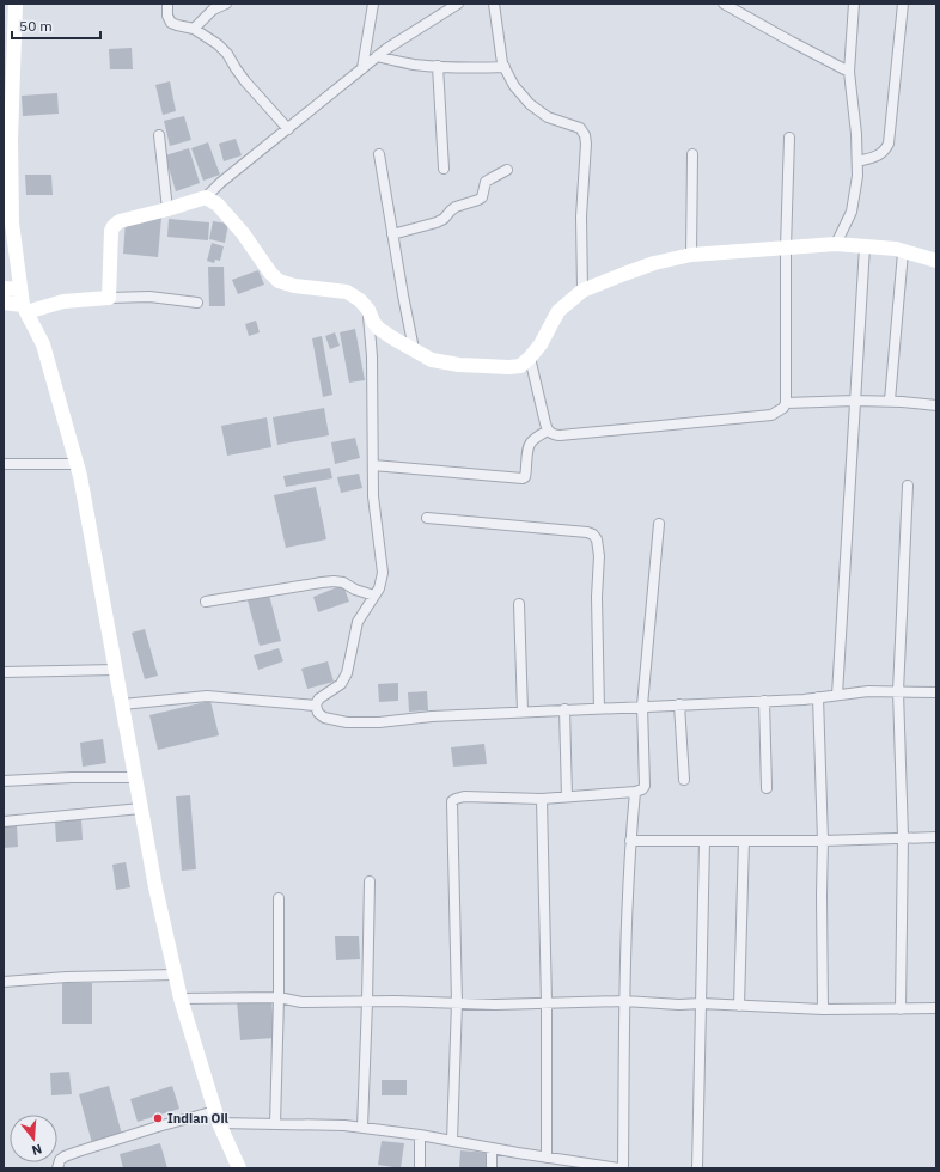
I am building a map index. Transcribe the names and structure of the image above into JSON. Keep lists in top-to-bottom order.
{
  "places": ["Indian Oil"],
  "scale_bar": "50 m",
  "north": "bottom"
}
